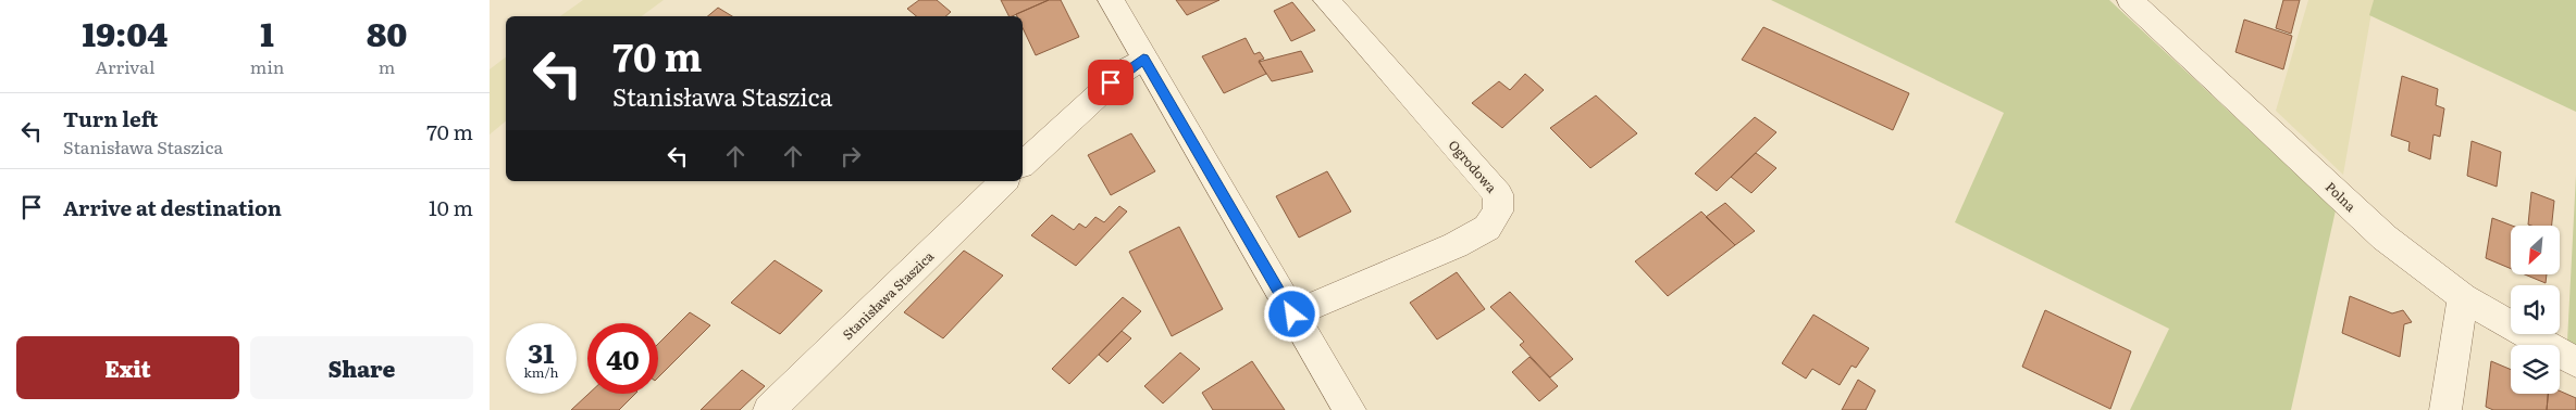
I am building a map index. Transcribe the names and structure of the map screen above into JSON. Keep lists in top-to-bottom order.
{
  "streets": {
    "street": ["Ogrodowa", "Polna", "Stanisława Staszica"]
  },
  "north": "bottom left",
  "page": {
    "eta": [
      "19:04",
      "Arrival",
      "1",
      "min",
      "80",
      "m"
    ],
    "turn": ["70 m", "Stanisława Staszica"],
    "list": [
      {
        "name": "Turn left",
        "note": "Stanisława Staszica",
        "value": "70 m"
      },
      {
        "name": "Arrive at destination",
        "value": "10 m"
      }
    ],
    "speed": "31 km/h",
    "limit": "40",
    "buttons": ["Exit", "Share"]
  }
}
